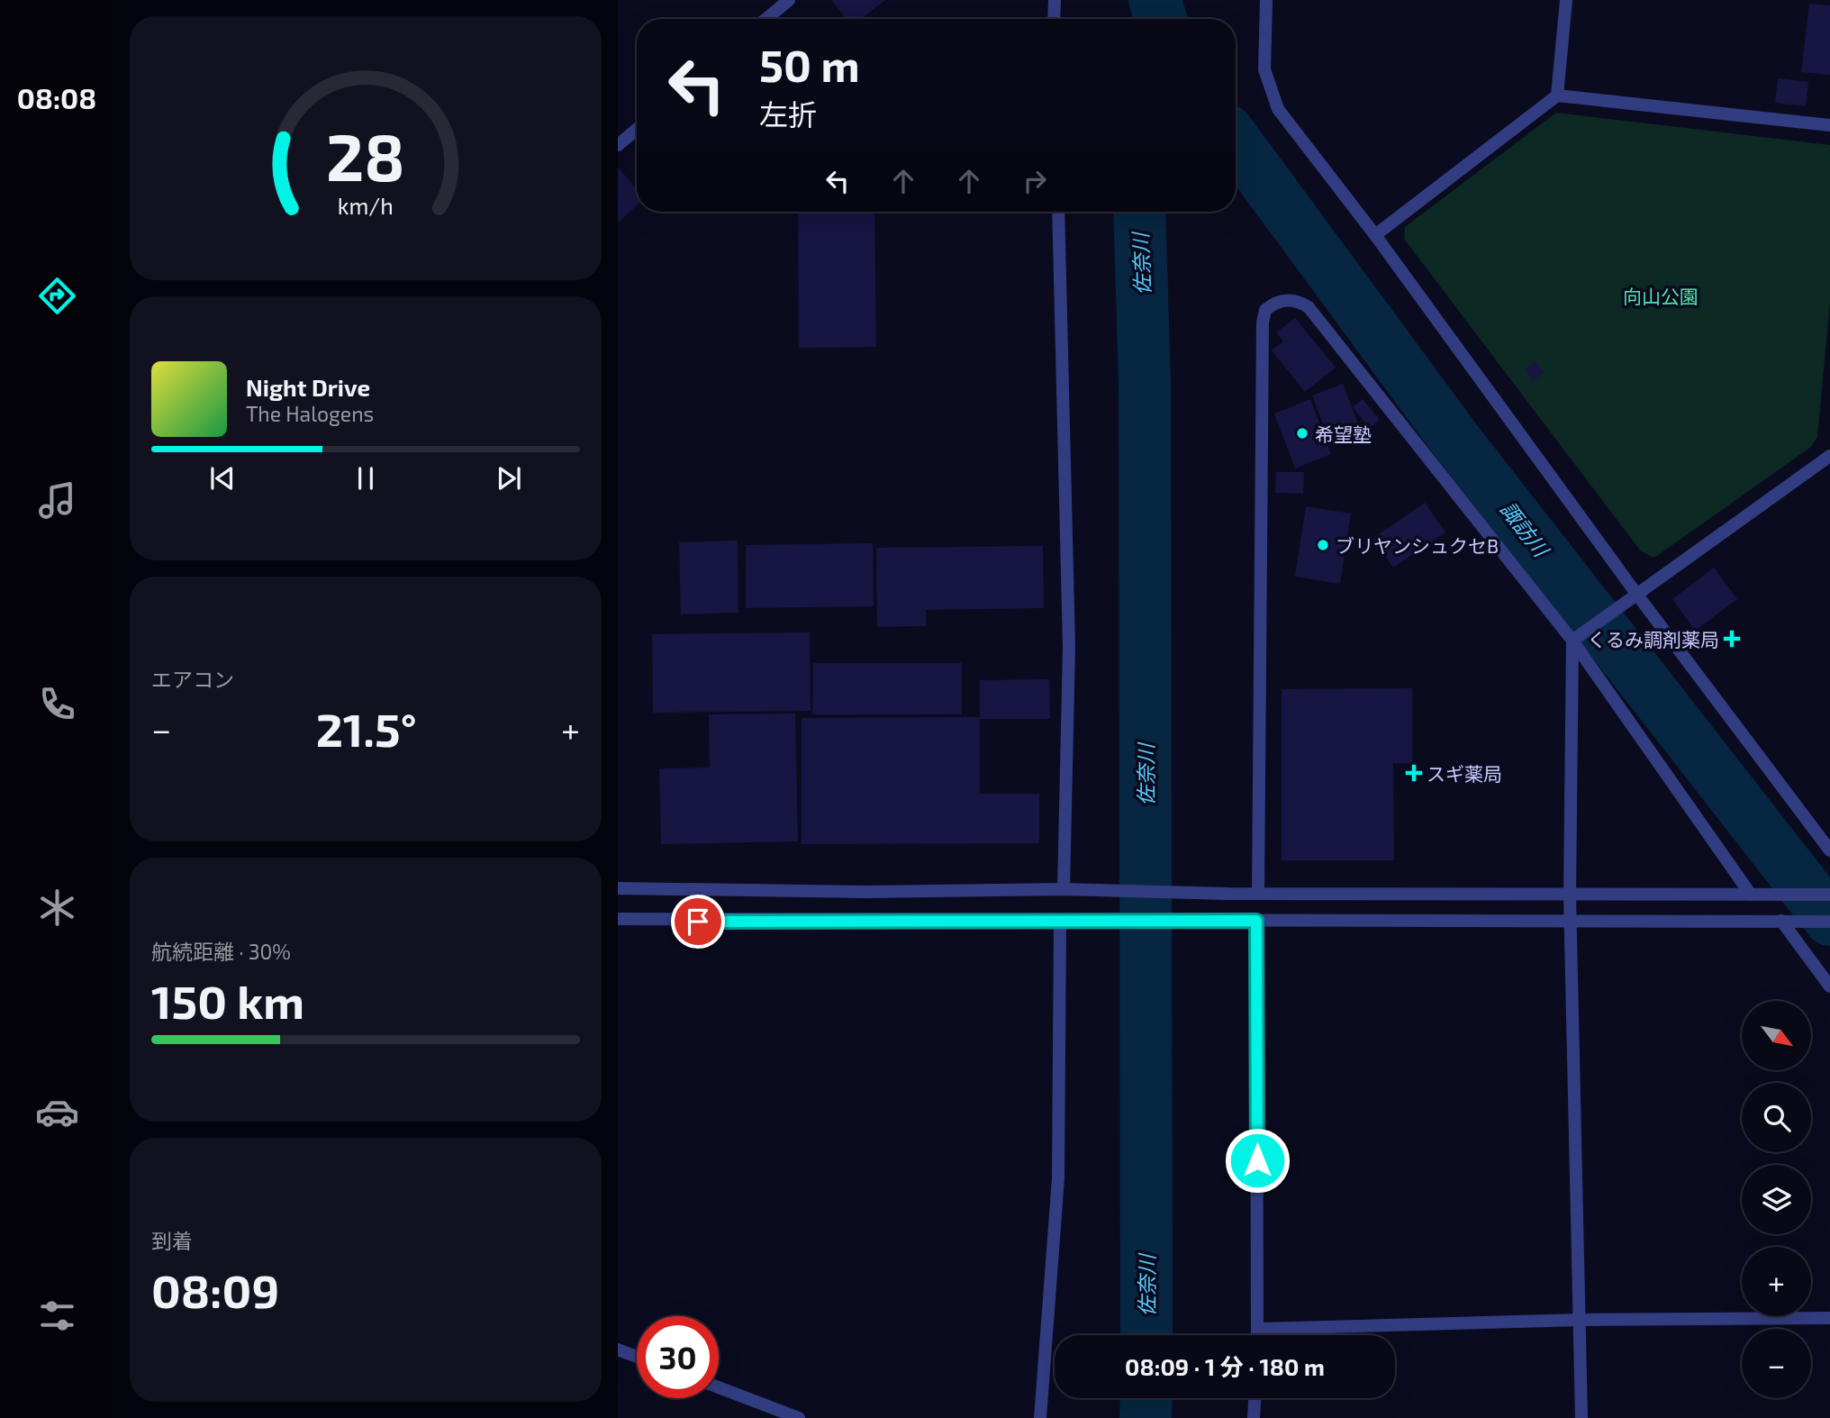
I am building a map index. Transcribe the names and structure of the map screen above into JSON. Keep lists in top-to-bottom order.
{
  "water": ["佐奈川", "諏訪川"],
  "parks": ["向山公園"],
  "places": {
    "other": ["希望塾", "ブリヤンシュクセB"],
    "health": ["くるみ調剤薬局", "スギ薬局"]
  },
  "north": "bottom right",
  "page": {
    "tabs": "08:08",
    "turn": ["50 m", "左折"],
    "song": ["Night Drive", "The Halogens"],
    "tile": [
      "エアコン",
      ["航続距離 · 30%", "150 km"],
      ["到着", "08:09"]
    ],
    "heat": ["−", "21.5°", "+"],
    "map_buttons": ["+", "−"],
    "limit": "30",
    "trip": "08:09 · 1 分 · 180 m",
    "gauge": ["28", "km/h"]
  }
}
